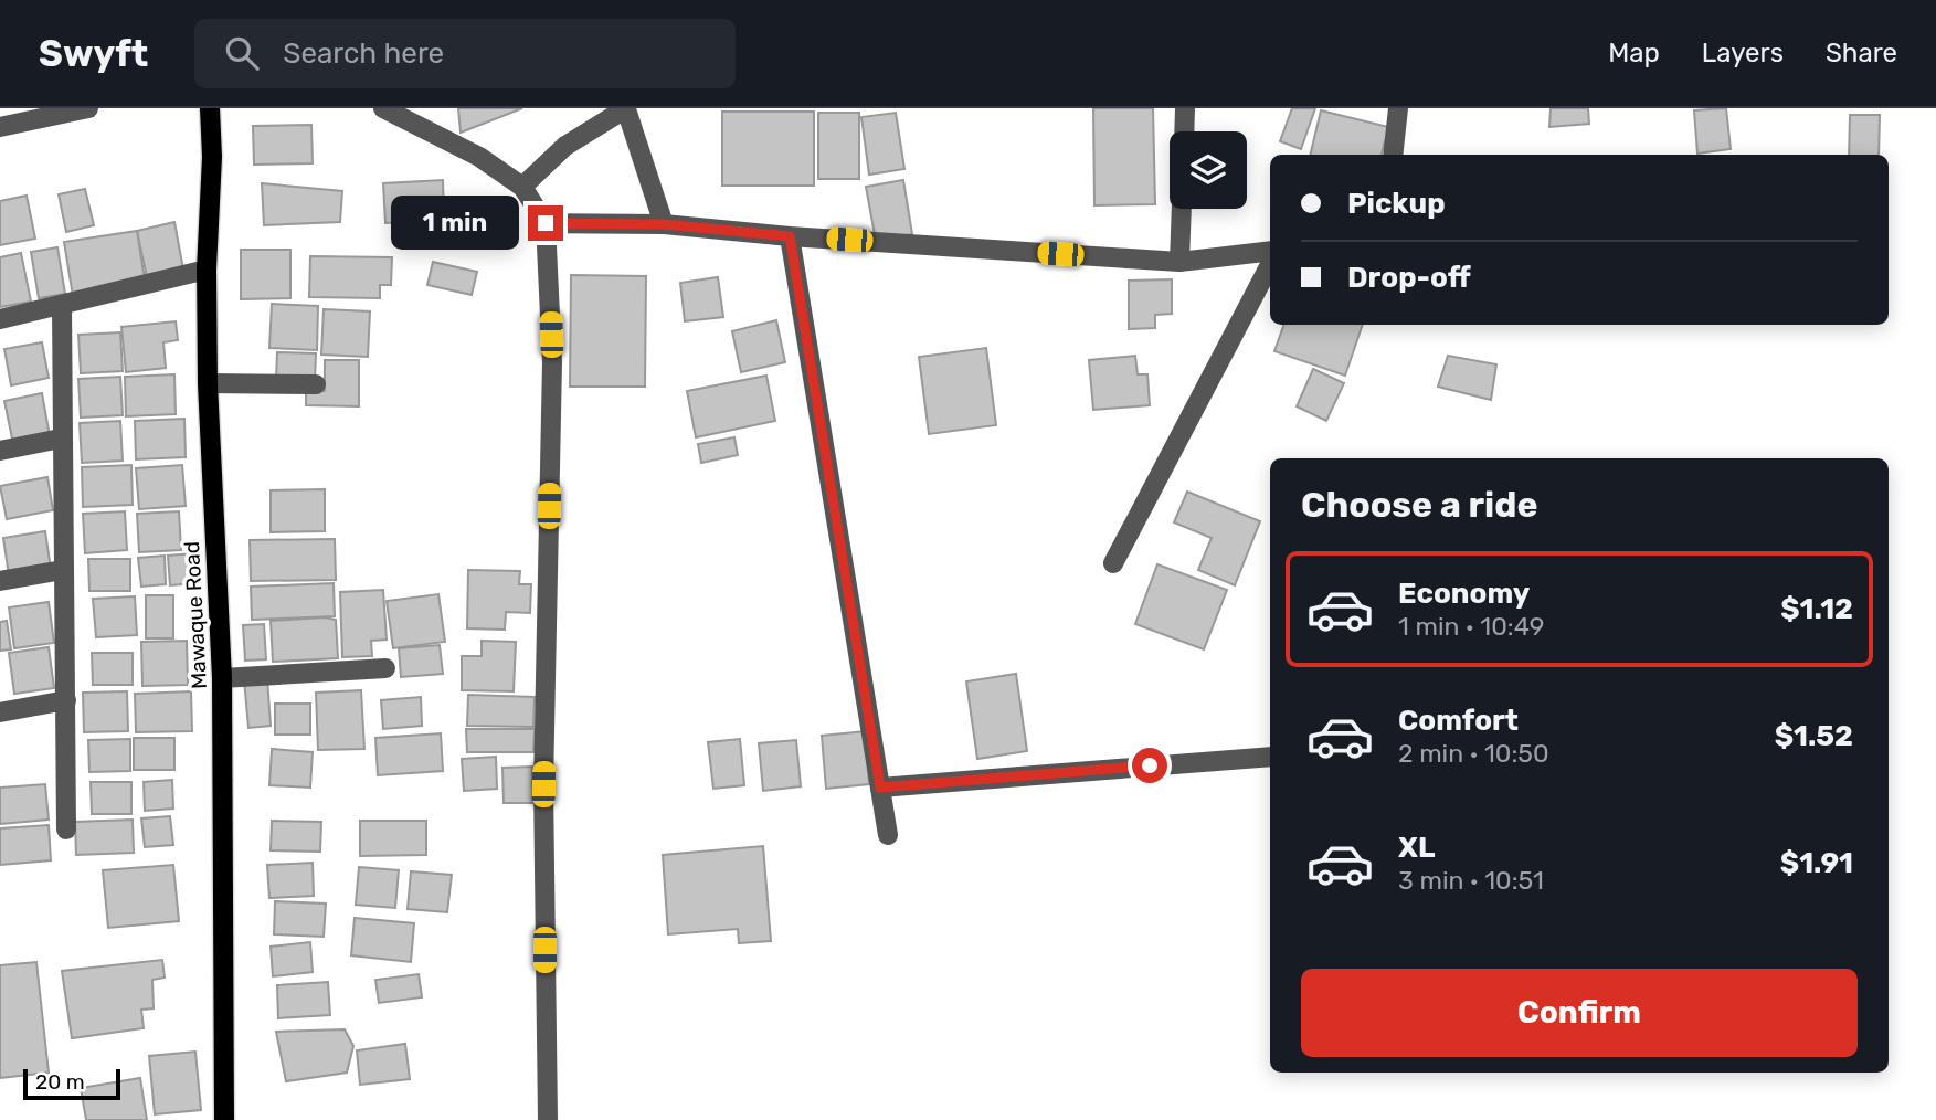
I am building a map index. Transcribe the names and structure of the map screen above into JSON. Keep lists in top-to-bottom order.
{
  "streets": {
    "main road": ["Mawaque Road"]
  },
  "scale_bar": "20 m",
  "page": {
    "header": "Swyft",
    "search": "Search here",
    "nav": ["Map", "Layers", "Share"],
    "banner": ["Pickup", "Drop-off"],
    "bubble": "1 min",
    "heading": "Choose a ride",
    "list": [
      {
        "name": "Economy",
        "note": "1 min · 10:49",
        "value": "$1.12"
      },
      {
        "name": "Comfort",
        "note": "2 min · 10:50",
        "value": "$1.52"
      },
      {
        "name": "XL",
        "note": "3 min · 10:51",
        "value": "$1.91"
      }
    ],
    "buttons": "Confirm",
    "scale": "20 m"
  }
}
